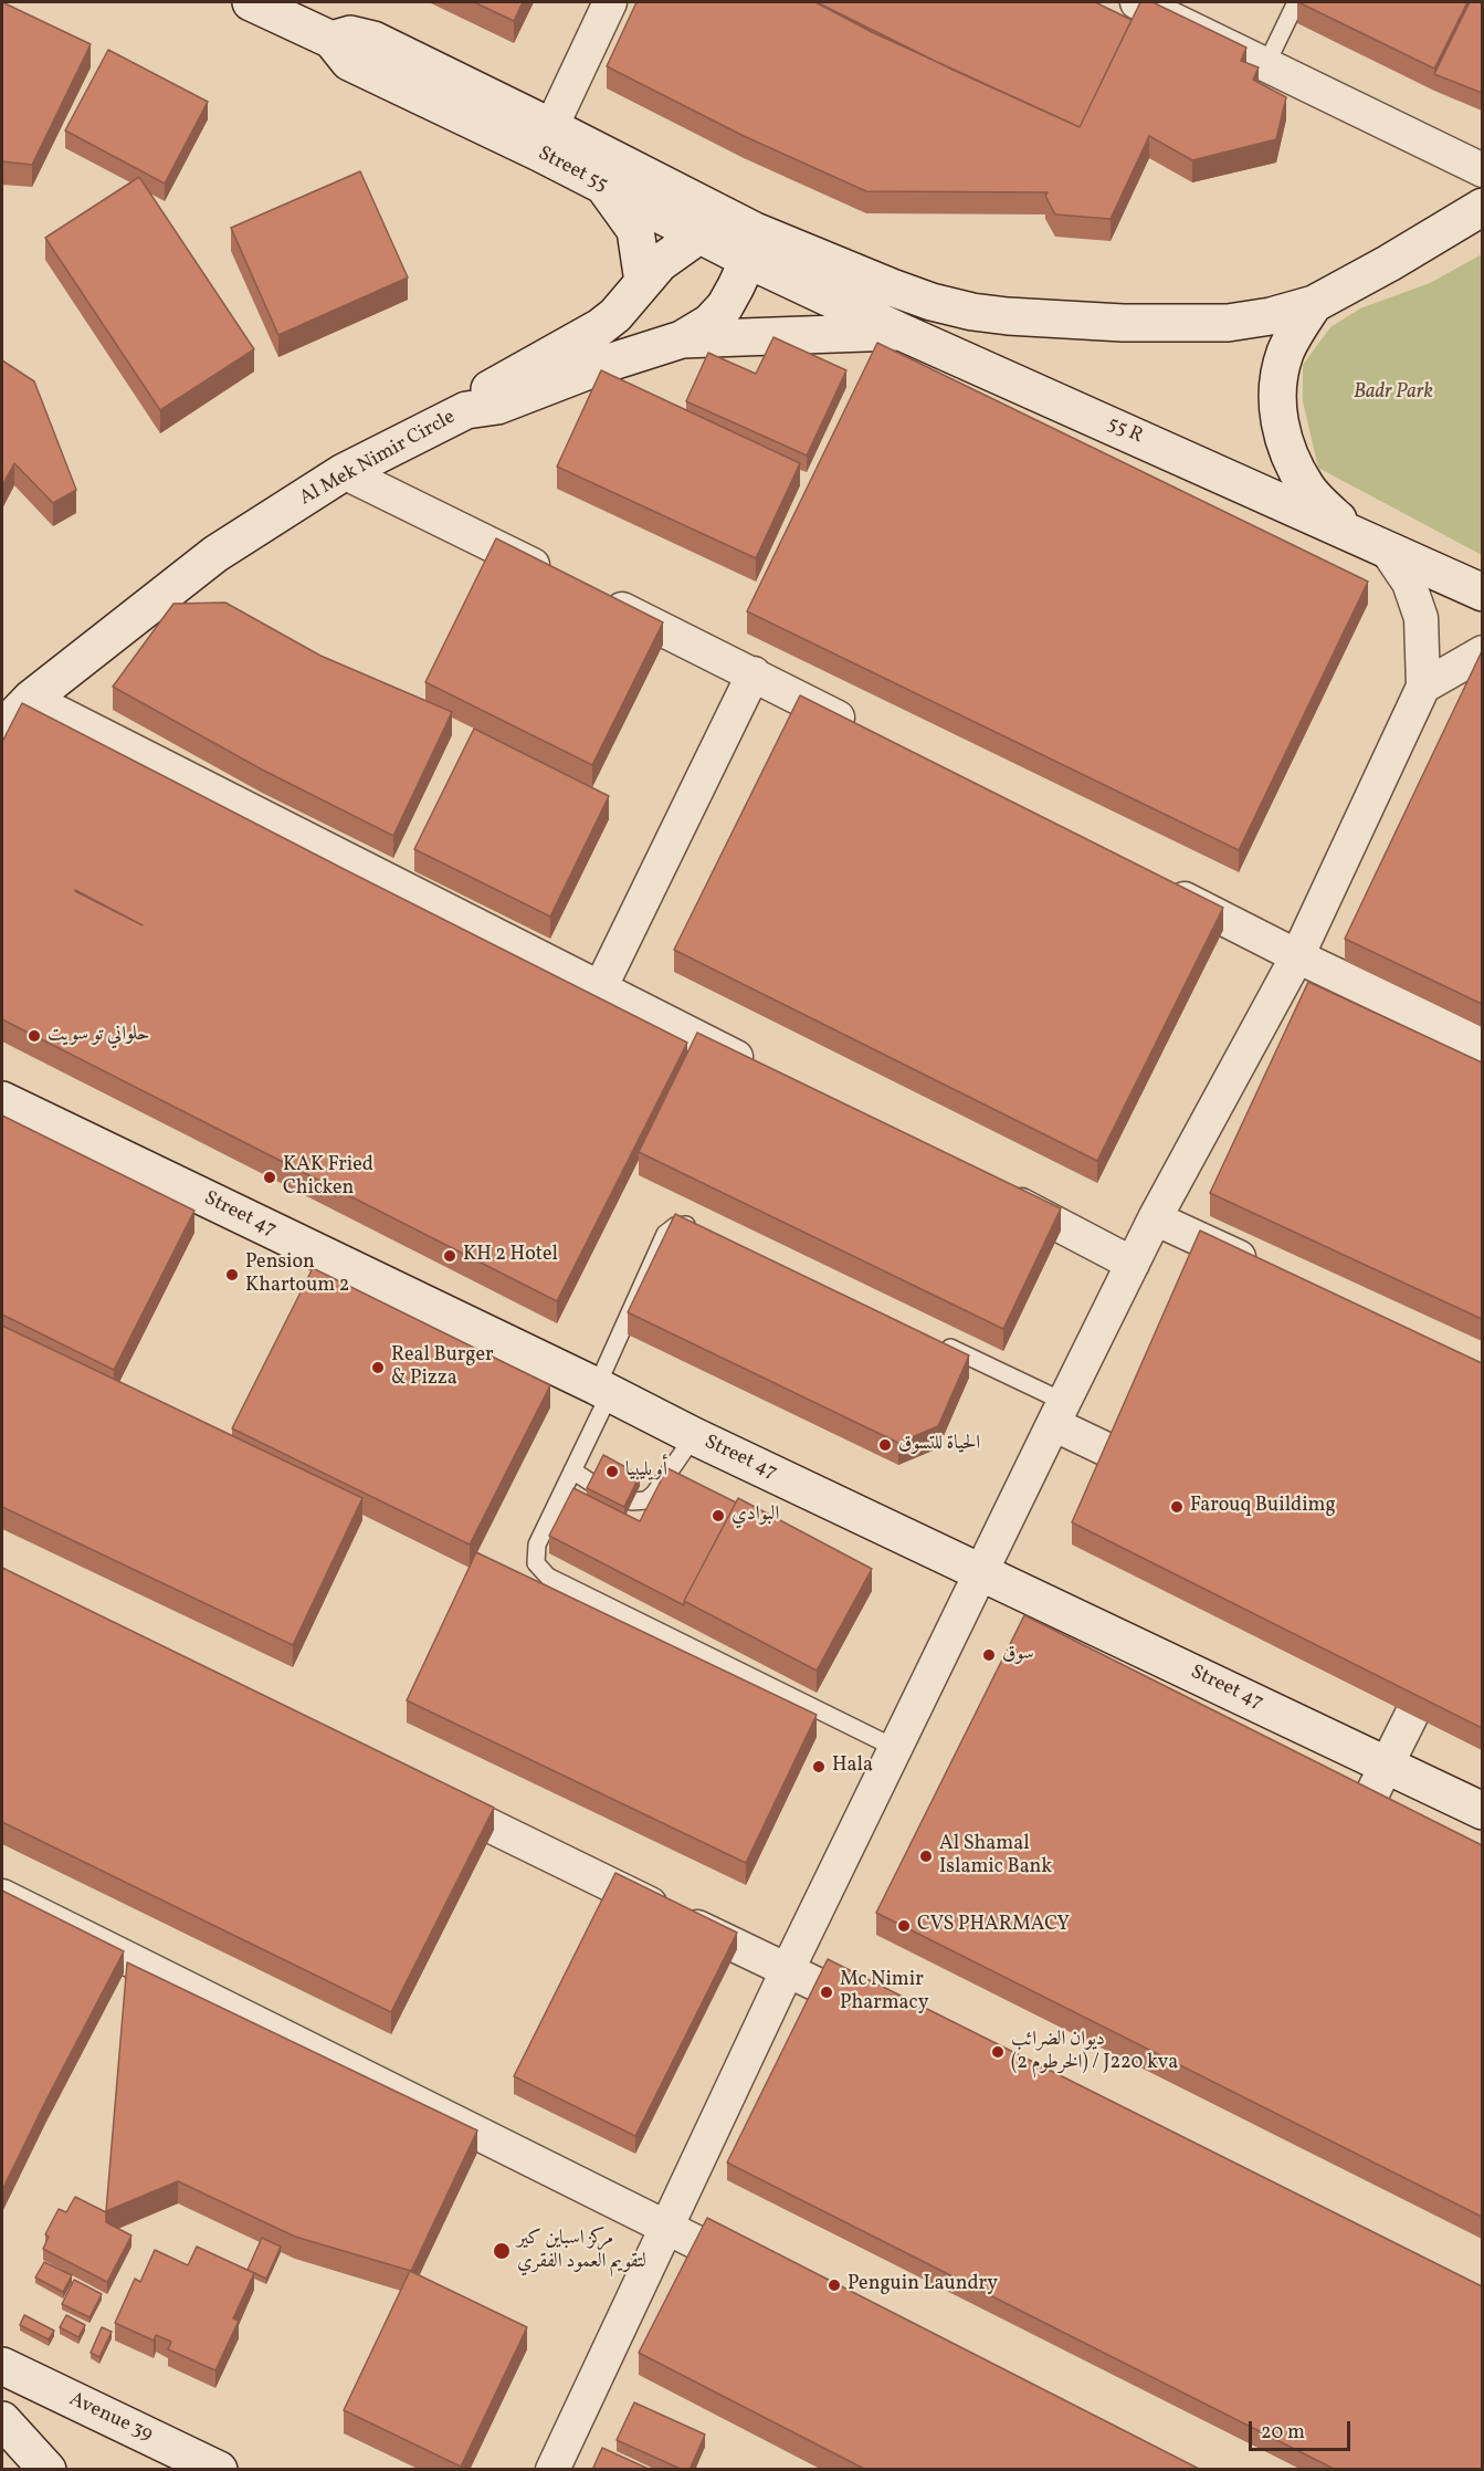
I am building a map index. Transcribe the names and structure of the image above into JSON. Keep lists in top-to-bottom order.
{
  "streets": {
    "street": [
      "Street 55",
      "55 R",
      "Al Mek Nimir Circle",
      "Street 47",
      "Avenue 39"
    ]
  },
  "crossings": [
    ["Street 55", "55 R"],
    ["Street 55", "Al Mek Nimir Circle"]
  ],
  "parks": ["Badr Park"],
  "places": [
    "حلواني تو سويت",
    "KAK Fried Chicken",
    "KH 2 Hotel",
    "Pension Khartoum 2",
    "Real Burger & Pizza",
    "الحياة للتسوق",
    "أويليبيا",
    "Farouq Buildimg",
    "البوادي",
    "سوق",
    "Hala",
    "Al Shamal Islamic Bank",
    "CVS PHARMACY",
    "Mc Nimir Pharmacy",
    "ديوان الضرائب (الخرطوم 2) / J220 kva",
    "مركز اسباين كير لتقويم العمود الفقري",
    "Penguin Laundry"
  ],
  "scale_bar": "20 m"
}
